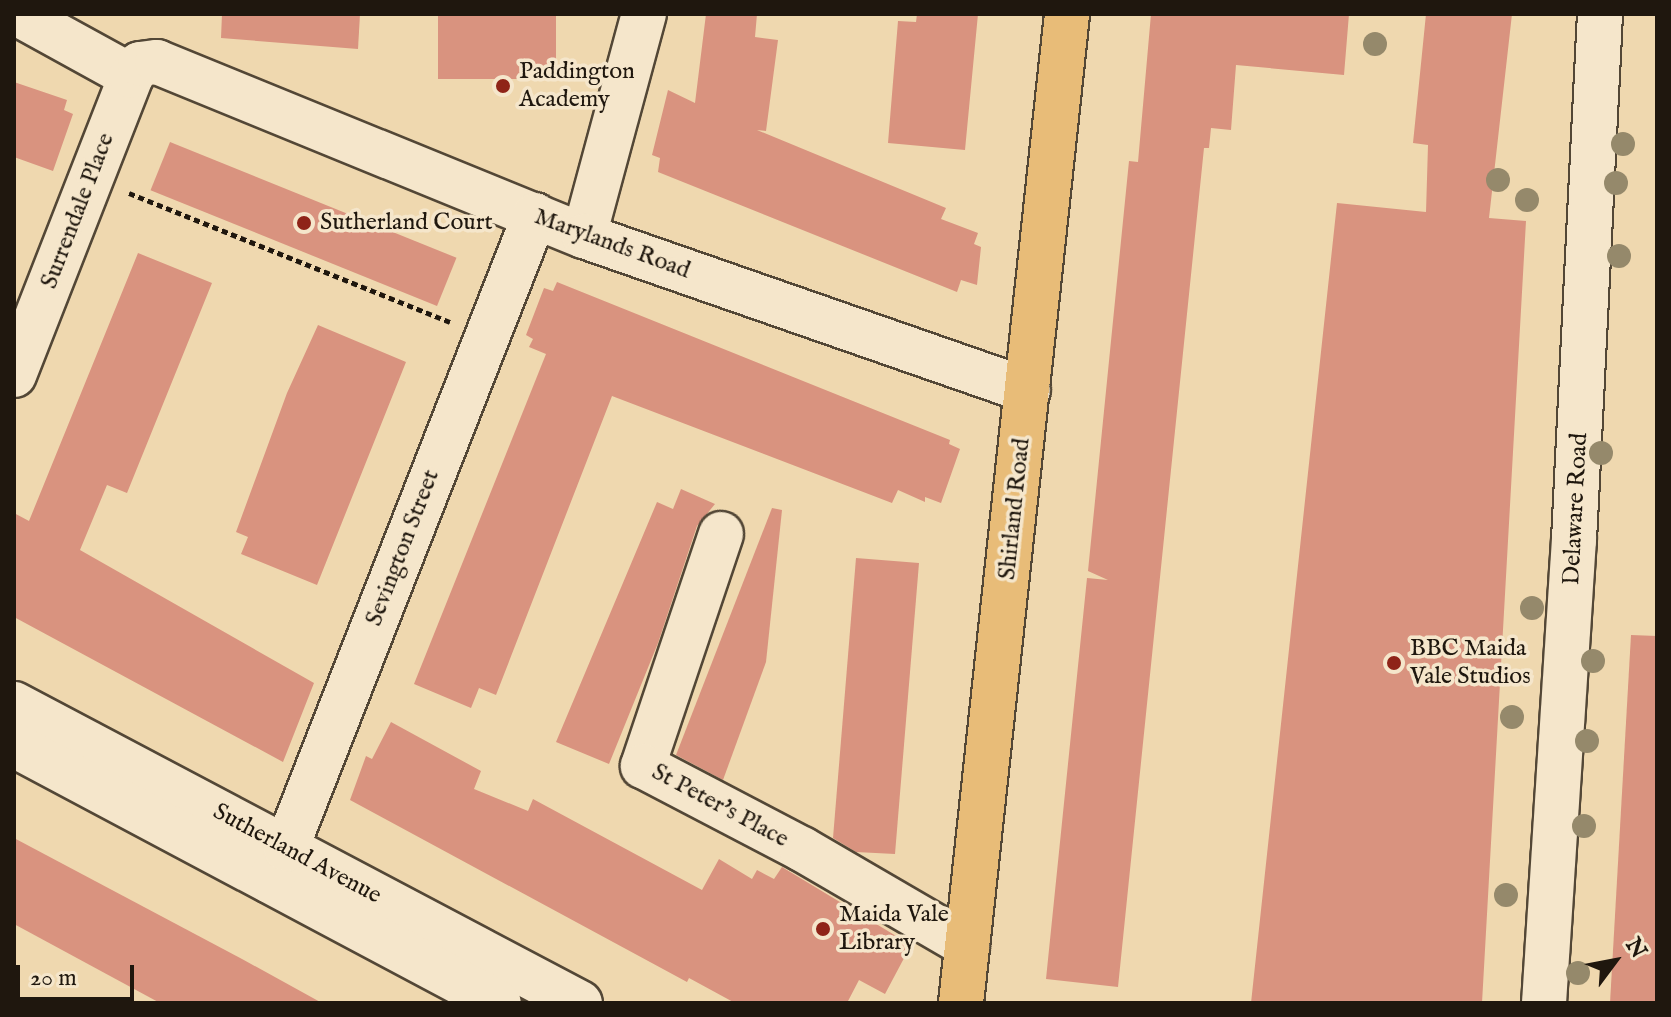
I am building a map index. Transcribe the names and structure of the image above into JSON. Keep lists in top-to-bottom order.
{
  "streets": {
    "main road": ["Shirland Road"],
    "street": [
      "Surrendale Place",
      "Marylands Road",
      "Delaware Road",
      "Sevington Street",
      "St Peter's Place",
      "Sutherland Avenue"
    ]
  },
  "crossings": [
    ["Surrendale Place", "Marylands Road"],
    ["Marylands Road", "Shirland Road"],
    ["Marylands Road", "Sevington Street"],
    ["Shirland Road", "St Peter's Place"],
    ["Sevington Street", "Sutherland Avenue"]
  ],
  "places": [
    "Paddington Academy",
    "Sutherland Court",
    "BBC Maida Vale Studios",
    "Maida Vale Library"
  ],
  "scale_bar": "20 m",
  "north": "top right"
}
